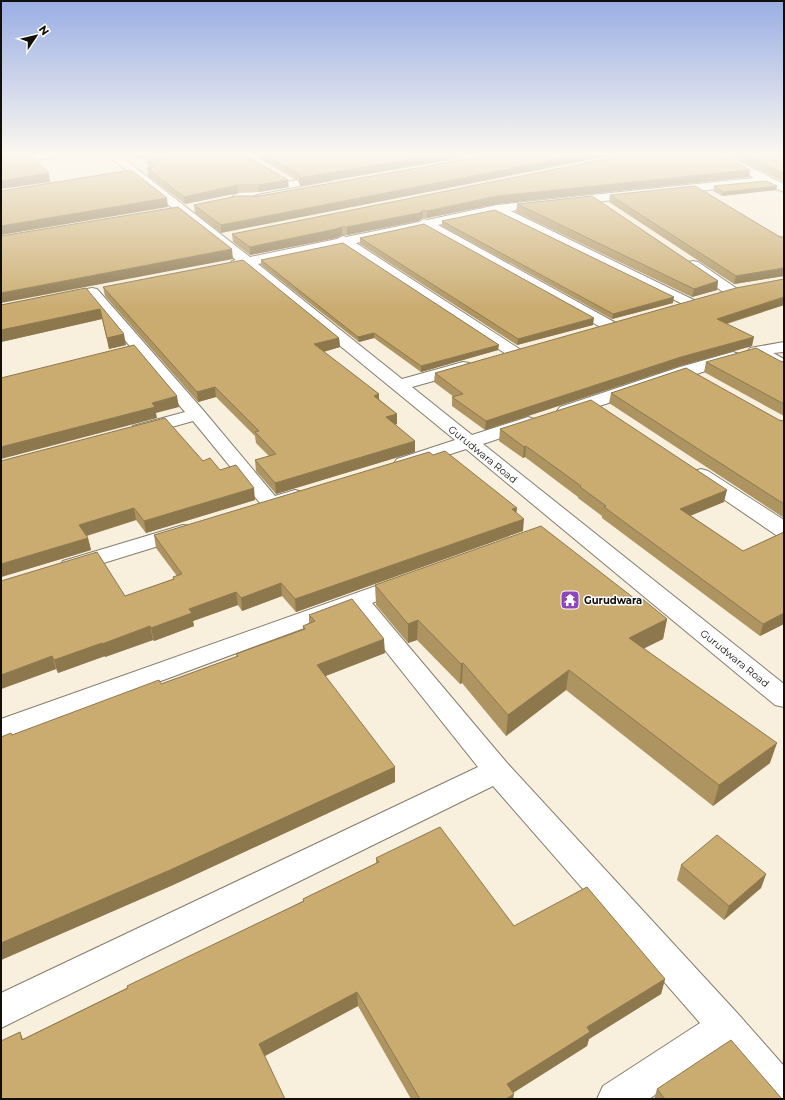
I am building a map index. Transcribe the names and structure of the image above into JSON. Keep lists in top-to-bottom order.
{
  "streets": {
    "street": ["Gurudwara Road"]
  },
  "places": {
    "temple": ["Gurudwara"]
  },
  "north": "top right"
}
